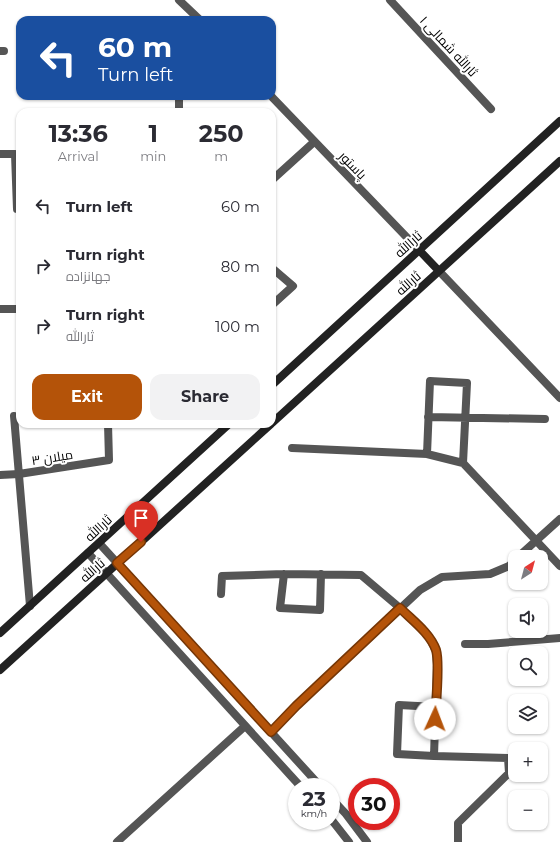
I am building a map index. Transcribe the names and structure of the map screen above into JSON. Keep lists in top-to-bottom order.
{
  "streets": {
    "main road": ["ثاراالله", "ثارالله"],
    "street": ["ثارالله شمالی ۱", "پاستور", "میلان ۳"]
  },
  "crossings": [
    ["پاستور", "ثاراالله"]
  ],
  "north": "top right",
  "page": {
    "turn": ["60 m", "Turn left"],
    "eta": [
      "13:36",
      "Arrival",
      "1",
      "min",
      "250",
      "m"
    ],
    "list": [
      {
        "name": "Turn left",
        "value": "60 m"
      },
      {
        "name": "Turn right",
        "note": "جهانزاده",
        "value": "80 m"
      },
      {
        "name": "Turn right",
        "note": "ثارالله",
        "value": "100 m"
      }
    ],
    "buttons": ["Exit", "Share"],
    "map_buttons": ["+", "−"],
    "speed": "23 km/h",
    "limit": "30"
  }
}
